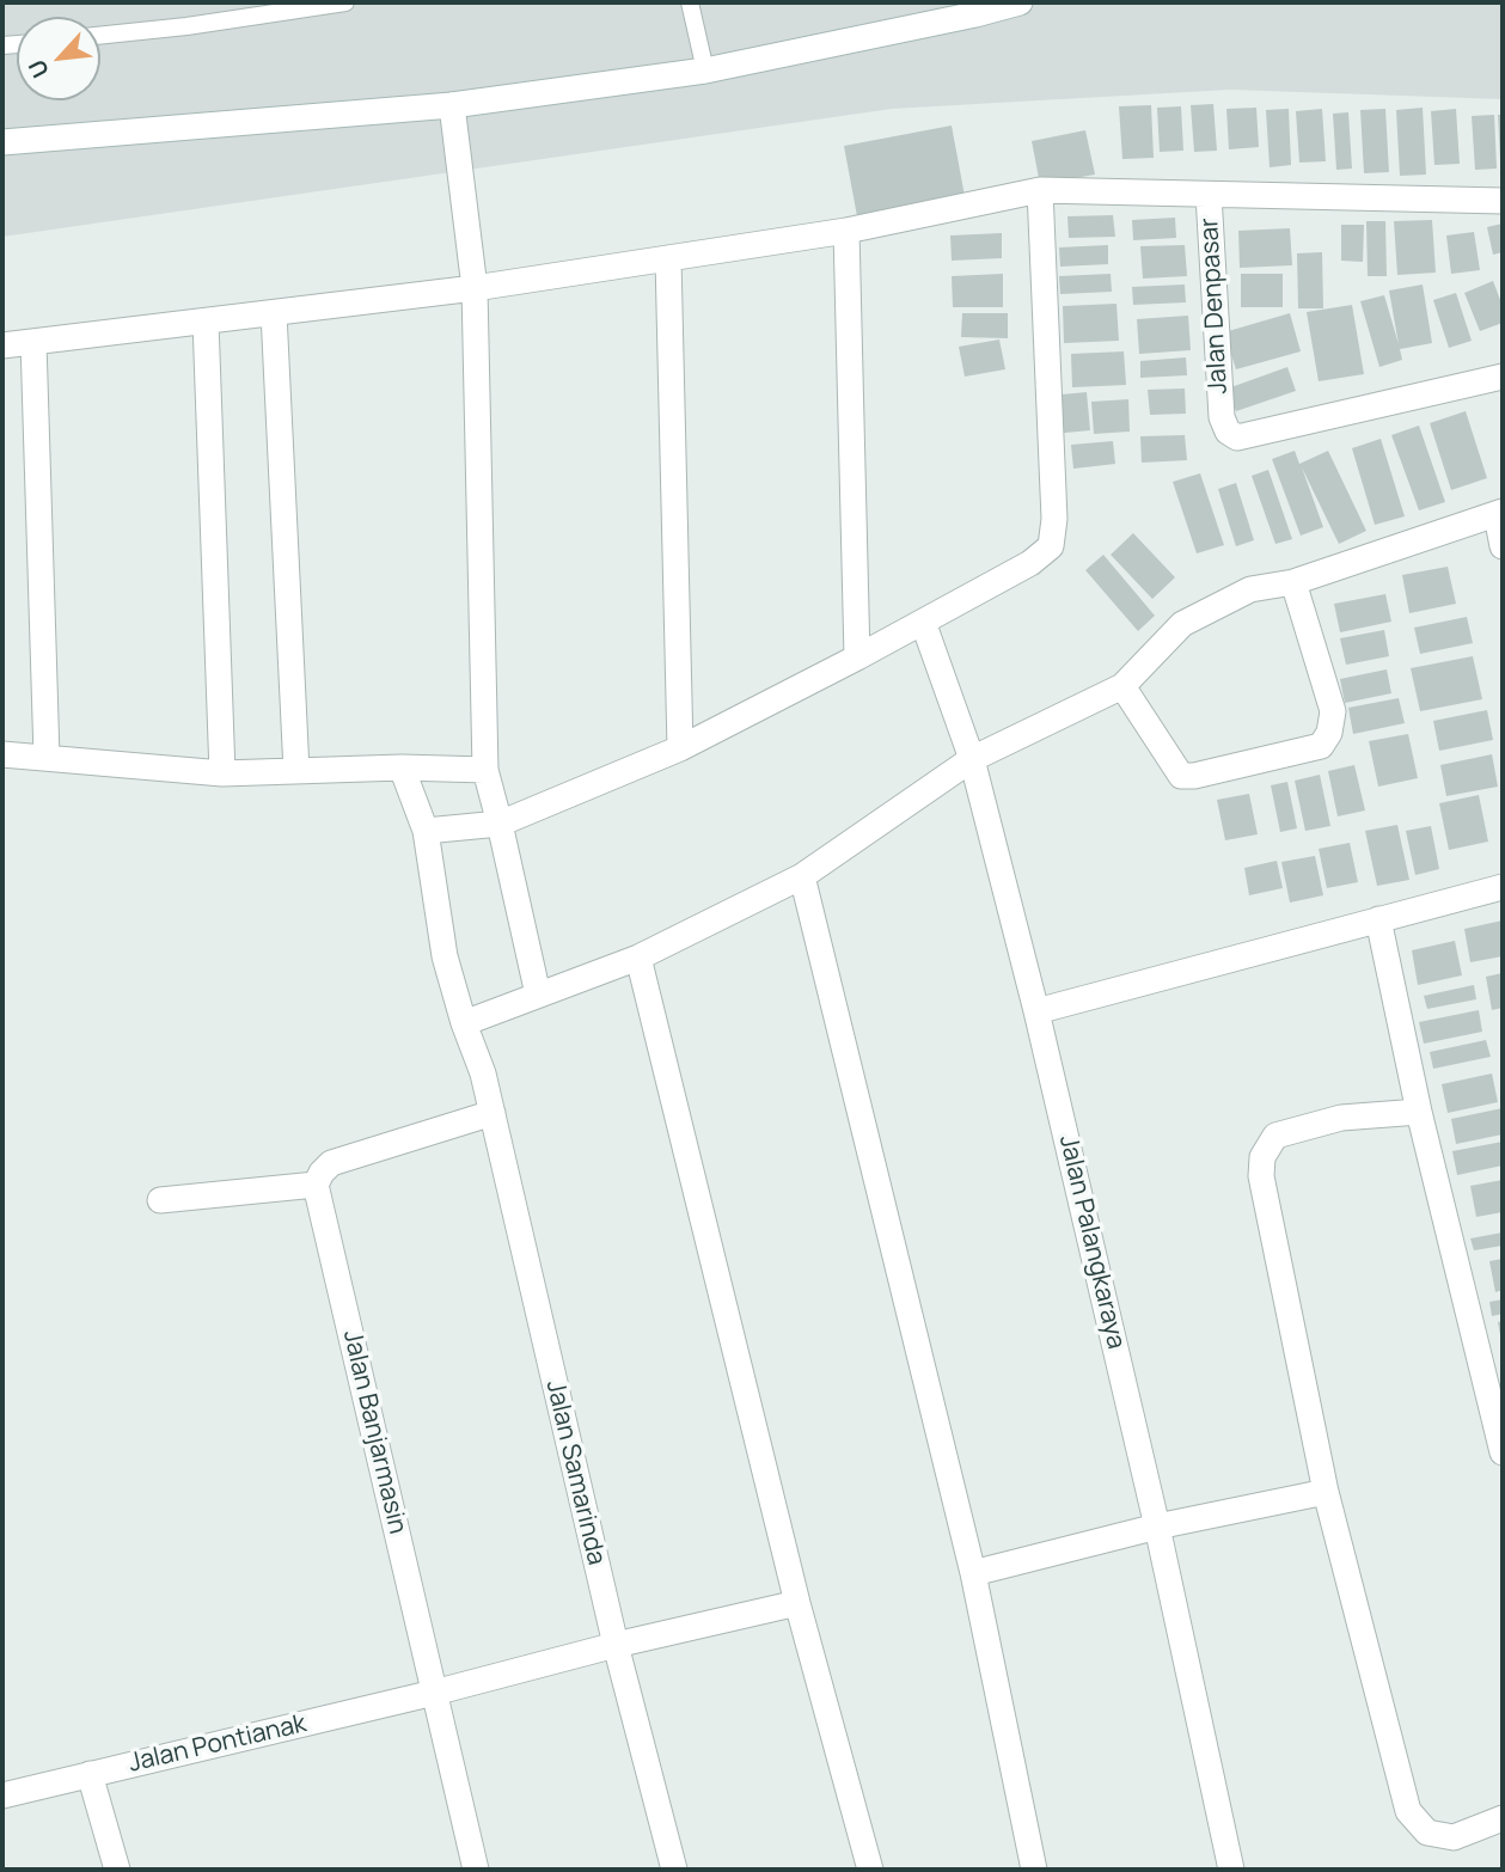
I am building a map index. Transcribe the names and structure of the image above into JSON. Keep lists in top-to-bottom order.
{
  "streets": {
    "street": [
      "Jalan Denpasar",
      "Jalan Palangkaraya",
      "Jalan Banjarmasin",
      "Jalan Samarinda",
      "Jalan Pontianak"
    ]
  },
  "crossings": [
    ["Jalan Banjarmasin", "Jalan Pontianak"],
    ["Jalan Samarinda", "Jalan Pontianak"]
  ],
  "north": "bottom left"
}
